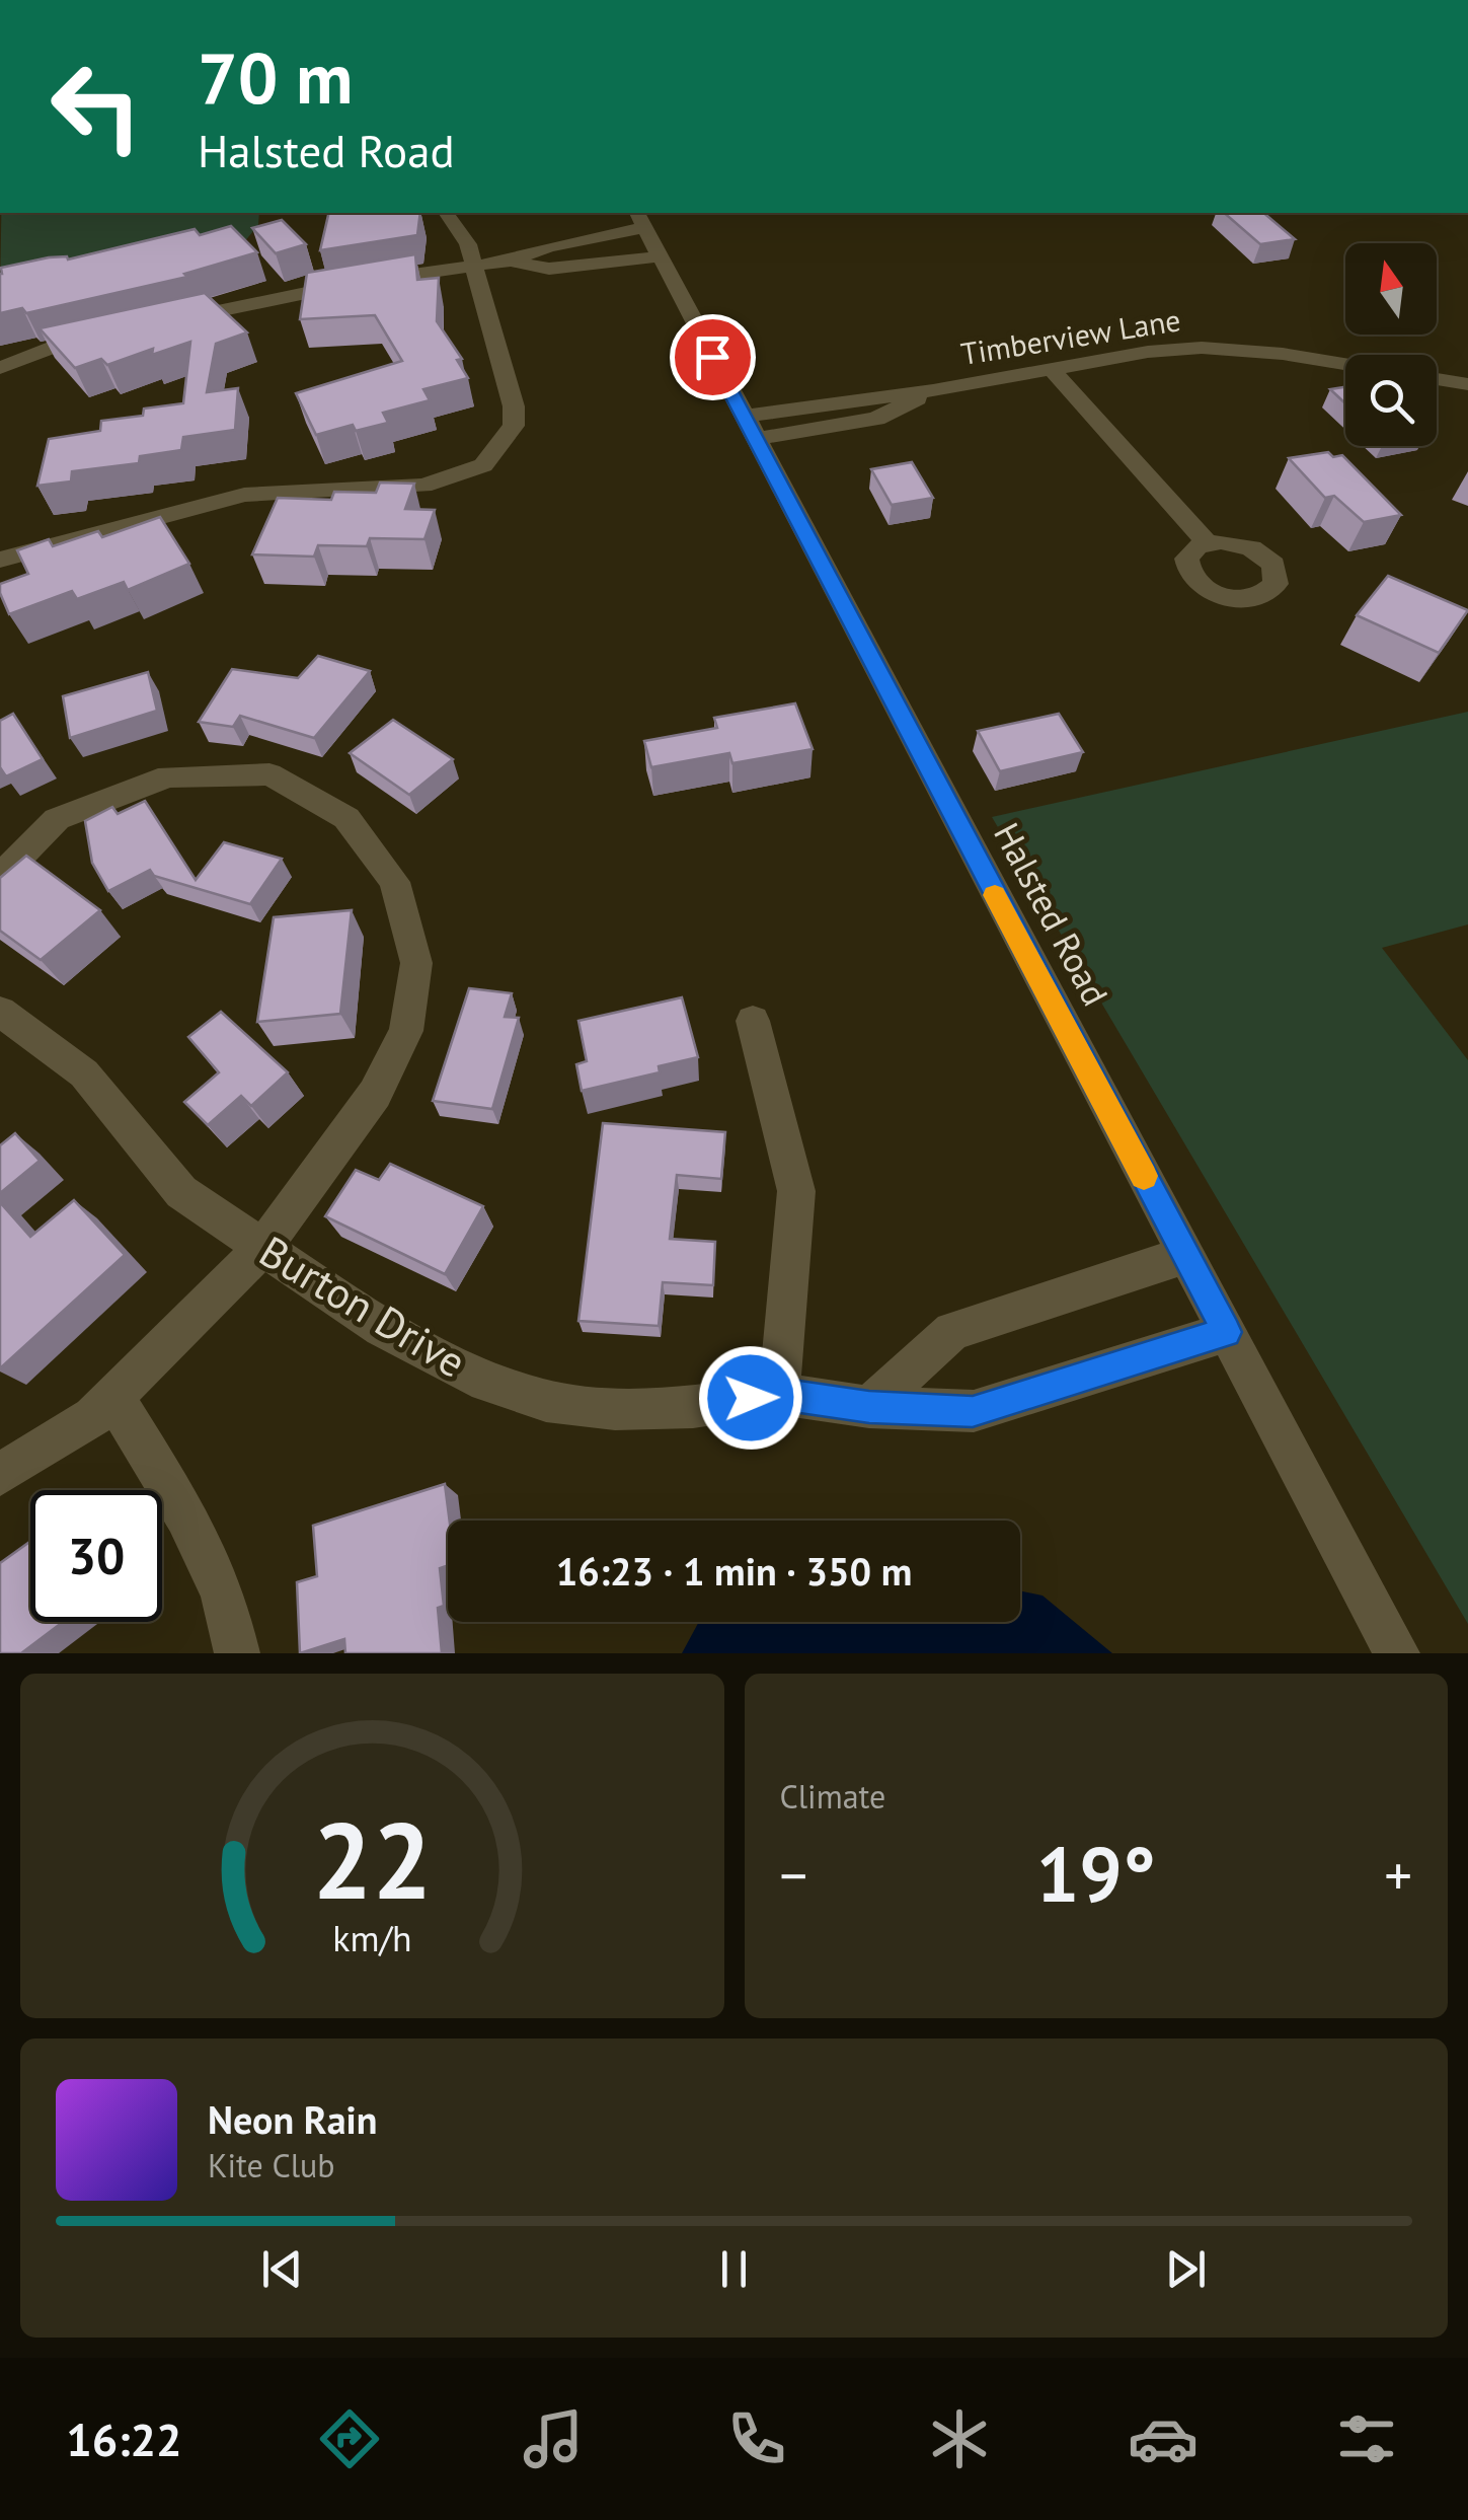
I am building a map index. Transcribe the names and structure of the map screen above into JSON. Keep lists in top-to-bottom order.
{
  "streets": {
    "street": ["Timberview Lane", "Halsted Road", "Burton Drive"]
  },
  "crossings": [
    ["Timberview Lane", "Halsted Road"],
    ["Halsted Road", "Burton Drive"]
  ],
  "north": "top",
  "page": {
    "turn": ["70 m", "Halsted Road"],
    "limit": "30",
    "trip": "16:23 · 1 min · 350 m",
    "tile": "Climate",
    "heat": ["−", "19°", "+"],
    "song": ["Neon Rain", "Kite Club"],
    "tabs": "16:22",
    "gauge": ["22", "km/h"]
  }
}
